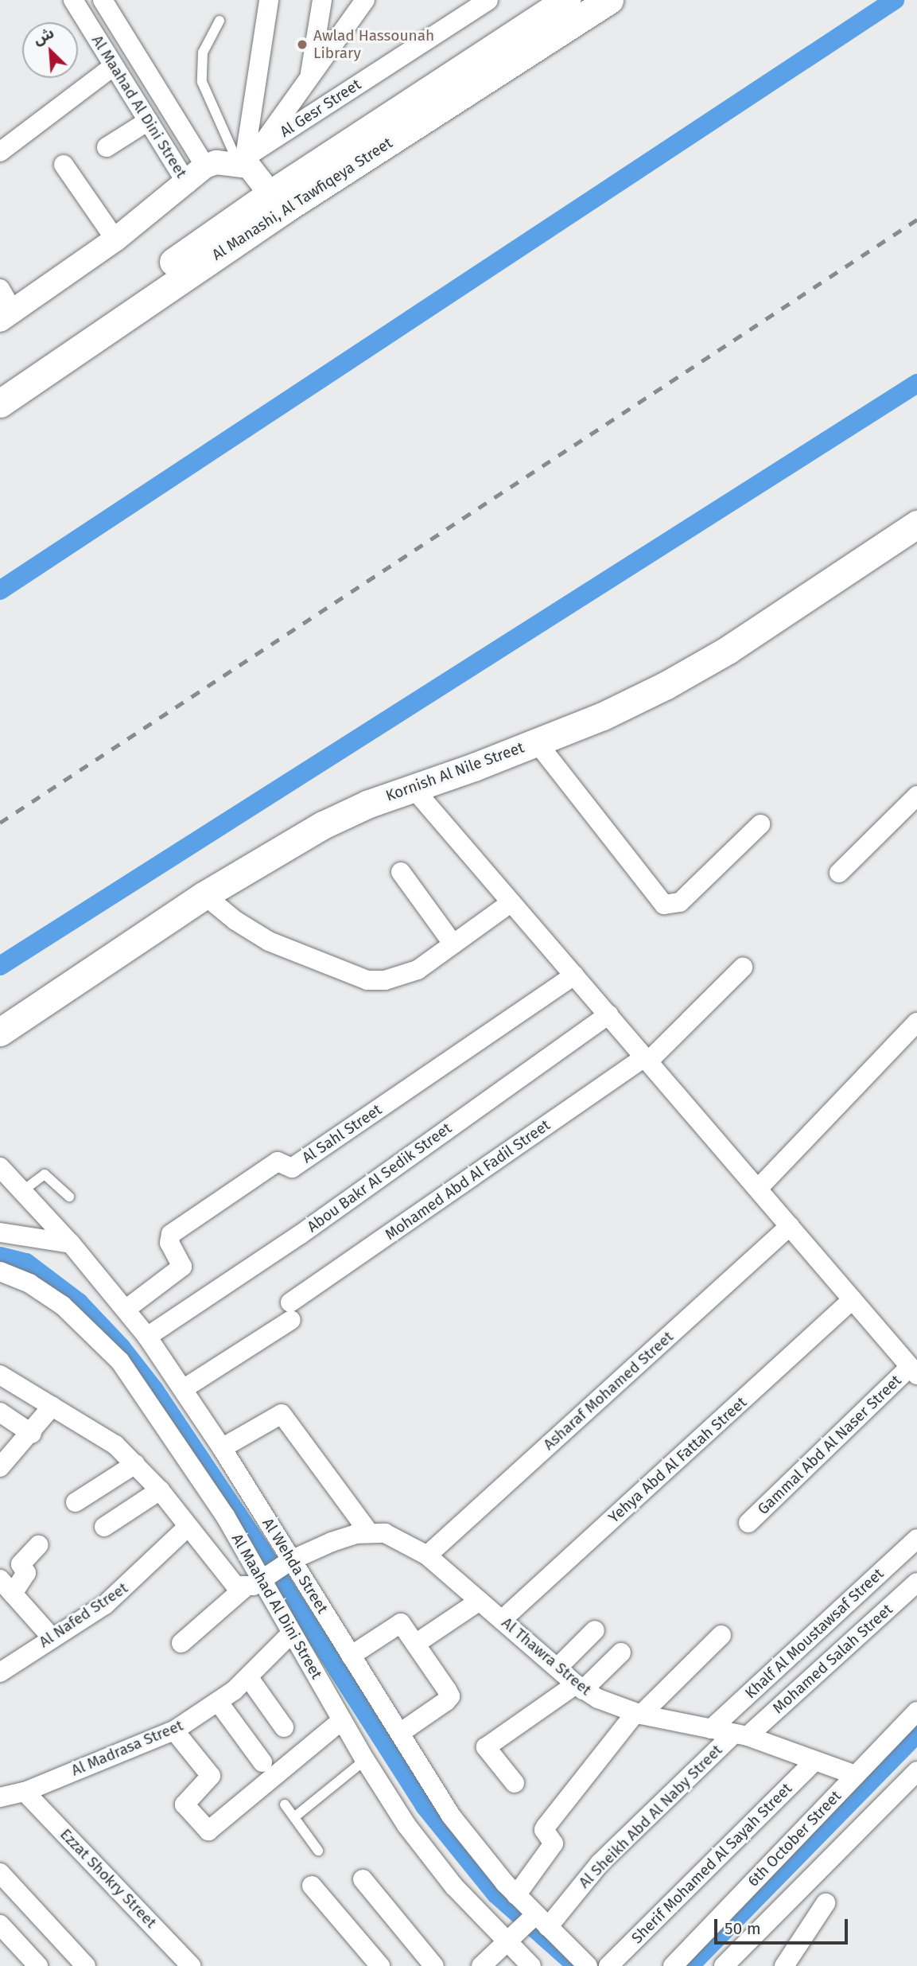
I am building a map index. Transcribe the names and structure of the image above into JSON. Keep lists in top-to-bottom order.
{
  "streets": {
    "main road": ["Al Manashi, Al Tawfiqeya Street", "Kornish Al Nile Street"],
    "street": [
      "Al Maahad Al Dini Street",
      "Al Gesr Street",
      "Al Sahl Street",
      "Abou Bakr Al Sedik Street",
      "Mohamed Abd Al Fadil Street",
      "Asharaf Mohamed Street",
      "Gammal Abd Al Naser Street",
      "Yehya Abd Al Fattah Street",
      "Al Wehda Street",
      "Al Nafed Street",
      "Khalf Al Moustawsaf Street",
      "Al Thawra Street",
      "Mohamed Salah Street",
      "Al Madrasa Street",
      "Al Sheikh Abd Al Naby Street",
      "6th October Street",
      "Sherif Mohamed Al Sayah Street",
      "Ezzat Shokry Street"
    ]
  },
  "crossings": [
    ["Al Maahad Al Dini Street", "Al Thawra Street"],
    ["Al Maahad Al Dini Street", "Al Madrasa Street"],
    ["Al Maahad Al Dini Street", "Al Sheikh Abd Al Naby Street"],
    ["Al Sahl Street", "Al Wehda Street"],
    ["Abou Bakr Al Sedik Street", "Al Wehda Street"],
    ["Mohamed Abd Al Fadil Street", "Al Wehda Street"],
    ["Asharaf Mohamed Street", "Al Thawra Street"],
    ["Yehya Abd Al Fattah Street", "Al Thawra Street"],
    ["Al Wehda Street", "Al Thawra Street"],
    ["Al Wehda Street", "Al Sheikh Abd Al Naby Street"],
    ["Khalf Al Moustawsaf Street", "Al Thawra Street"],
    ["Al Thawra Street", "Mohamed Salah Street"],
    ["Al Thawra Street", "Al Sheikh Abd Al Naby Street"],
    ["Al Thawra Street", "6th October Street"],
    ["Al Thawra Street", "Sherif Mohamed Al Sayah Street"],
    ["Mohamed Salah Street", "Al Sheikh Abd Al Naby Street"],
    ["Al Madrasa Street", "Ezzat Shokry Street"]
  ],
  "places": ["Awlad Hassounah Library"],
  "scale_bar": "50 m",
  "north": "top left"
}
